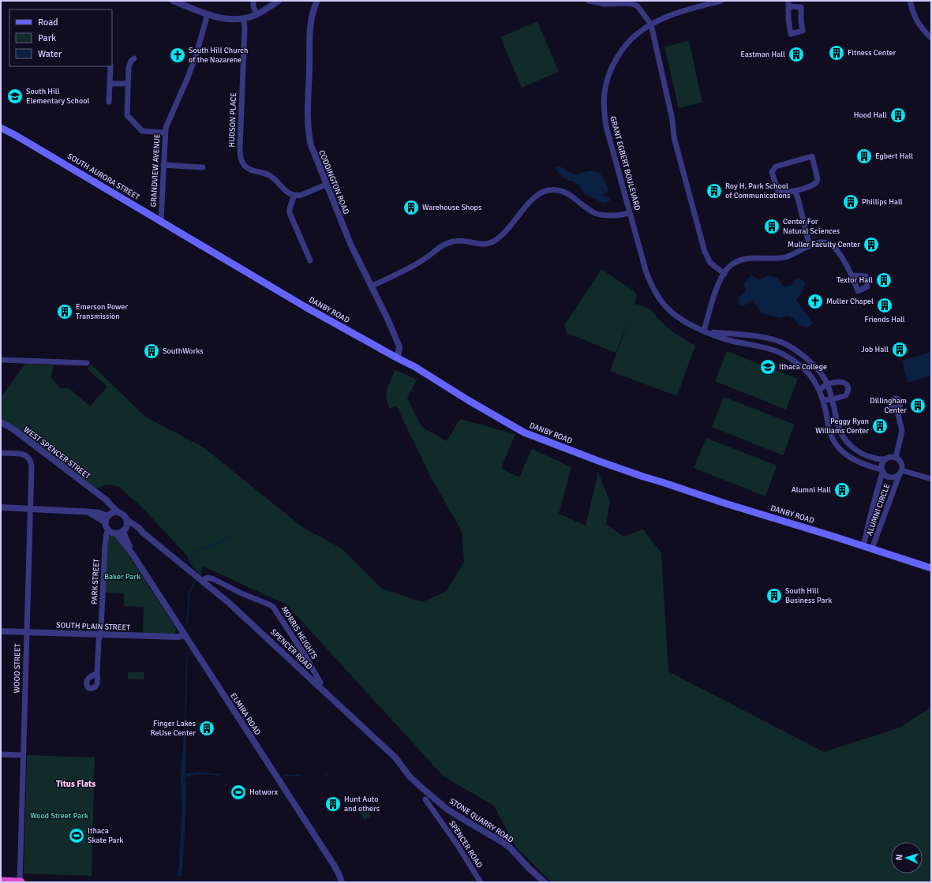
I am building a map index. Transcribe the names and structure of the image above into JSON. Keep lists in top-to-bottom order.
{
  "streets": {
    "main road": ["SOUTH AURORA STREET", "DANBY ROAD"],
    "street": [
      "HUDSON PLACE",
      "GRANT EGBERT BOULEVARD",
      "GRANDVIEW AVENUE",
      "CODDINGTON ROAD",
      "WEST SPENCER STREET",
      "ALUMNI CIRCLE",
      "PARK STREET",
      "SOUTH PLAIN STREET",
      "MORRIS HEIGHTS",
      "SPENCER ROAD",
      "WOOD STREET",
      "ELMIRA ROAD",
      "STONE QUARRY ROAD"
    ]
  },
  "crossings": [
    ["GRANT EGBERT BOULEVARD", "ALUMNI CIRCLE"],
    ["GRANDVIEW AVENUE", "SOUTH AURORA STREET"],
    ["SOUTH AURORA STREET", "DANBY ROAD"],
    ["CODDINGTON ROAD", "DANBY ROAD"],
    ["DANBY ROAD", "ALUMNI CIRCLE"],
    ["WEST SPENCER STREET", "PARK STREET"],
    ["WEST SPENCER STREET", "SPENCER ROAD"],
    ["WEST SPENCER STREET", "ELMIRA ROAD"],
    ["PARK STREET", "SOUTH PLAIN STREET"],
    ["PARK STREET", "SPENCER ROAD"],
    ["PARK STREET", "ELMIRA ROAD"],
    ["SOUTH PLAIN STREET", "WOOD STREET"],
    ["SOUTH PLAIN STREET", "ELMIRA ROAD"],
    ["MORRIS HEIGHTS", "SPENCER ROAD"],
    ["SPENCER ROAD", "ELMIRA ROAD"],
    ["SPENCER ROAD", "STONE QUARRY ROAD"]
  ],
  "districts": ["Titus Flats"],
  "parks": ["Baker Park", "Wood Street Park"],
  "places": {
    "building": [
      "Fitness Center",
      "Eastman Hall",
      "Hood Hall",
      "Egbert Hall",
      "Roy H. Park School of Communications",
      "Phillips Hall",
      "Warehouse Shops",
      "Center For Natural Sciences",
      "Muller Faculty Center",
      "Textor Hall",
      "Friends Hall",
      "Emerson Power Transmission",
      "Job Hall",
      "SouthWorks",
      "Dillingham Center",
      "Peggy Ryan Williams Center",
      "Alumni Hall",
      "South Hill Business Park",
      "Finger Lakes ReUse Center",
      "Hunt Auto and others"
    ],
    "church": ["South Hill Church of the Nazarene", "Muller Chapel"],
    "school or university": ["South Hill Elementary School", "Ithaca College"],
    "sports": ["Hotworx", "Ithaca Skate Park"]
  },
  "legend": ["Road", "Park", "Water"],
  "north": "left"
}
